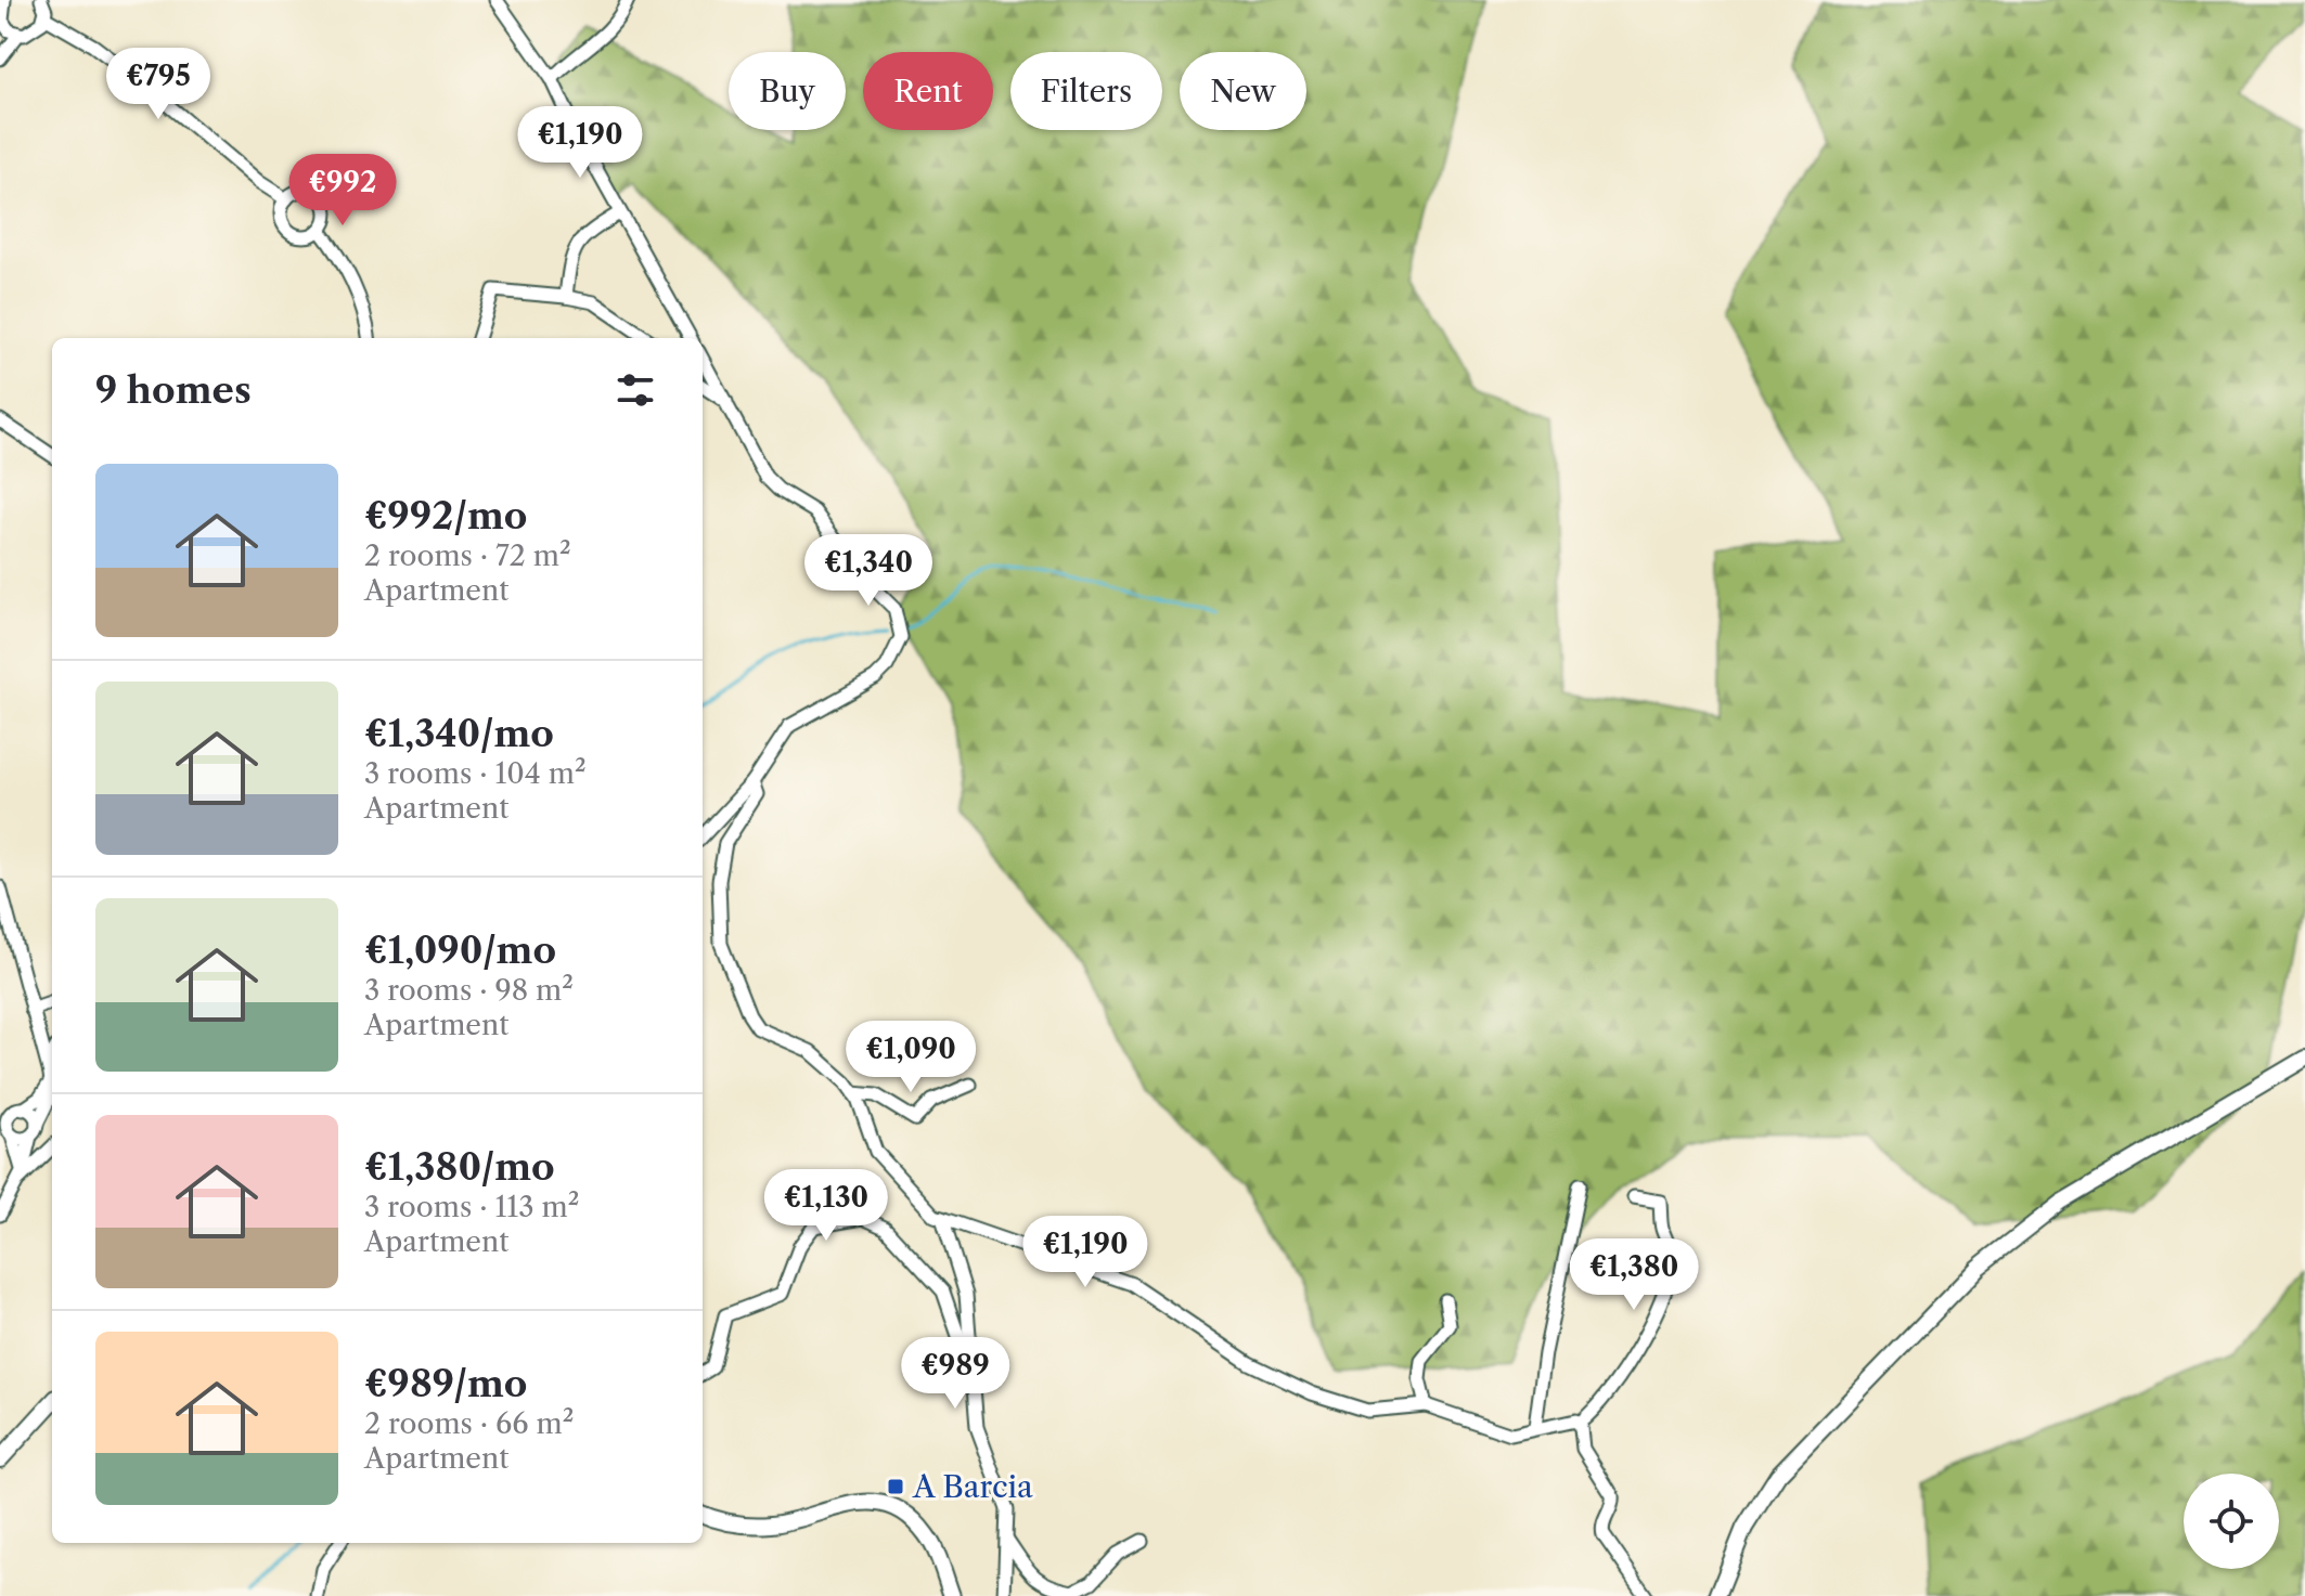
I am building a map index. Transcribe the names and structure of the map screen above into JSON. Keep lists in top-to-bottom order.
{
  "places": {
    "transit": ["A Barcia"]
  },
  "page": {
    "price": [
      "€795",
      "€1,190",
      "€992",
      "€1,340",
      "€1,090",
      "€1,130",
      "€1,190",
      "€1,380",
      "€989"
    ],
    "chip": [
      "Buy",
      "Rent",
      "Filters",
      "New"
    ],
    "heading": "9 homes",
    "list": [
      {
        "name": "€992/mo",
        "note": "2 rooms · 72 m² · Apartment"
      },
      {
        "name": "€1,340/mo",
        "note": "3 rooms · 104 m² · Apartment"
      },
      {
        "name": "€1,090/mo",
        "note": "3 rooms · 98 m² · Apartment"
      },
      {
        "name": "€1,380/mo",
        "note": "3 rooms · 113 m² · Apartment"
      },
      {
        "name": "€989/mo",
        "note": "2 rooms · 66 m² · Apartment"
      }
    ]
  }
}
